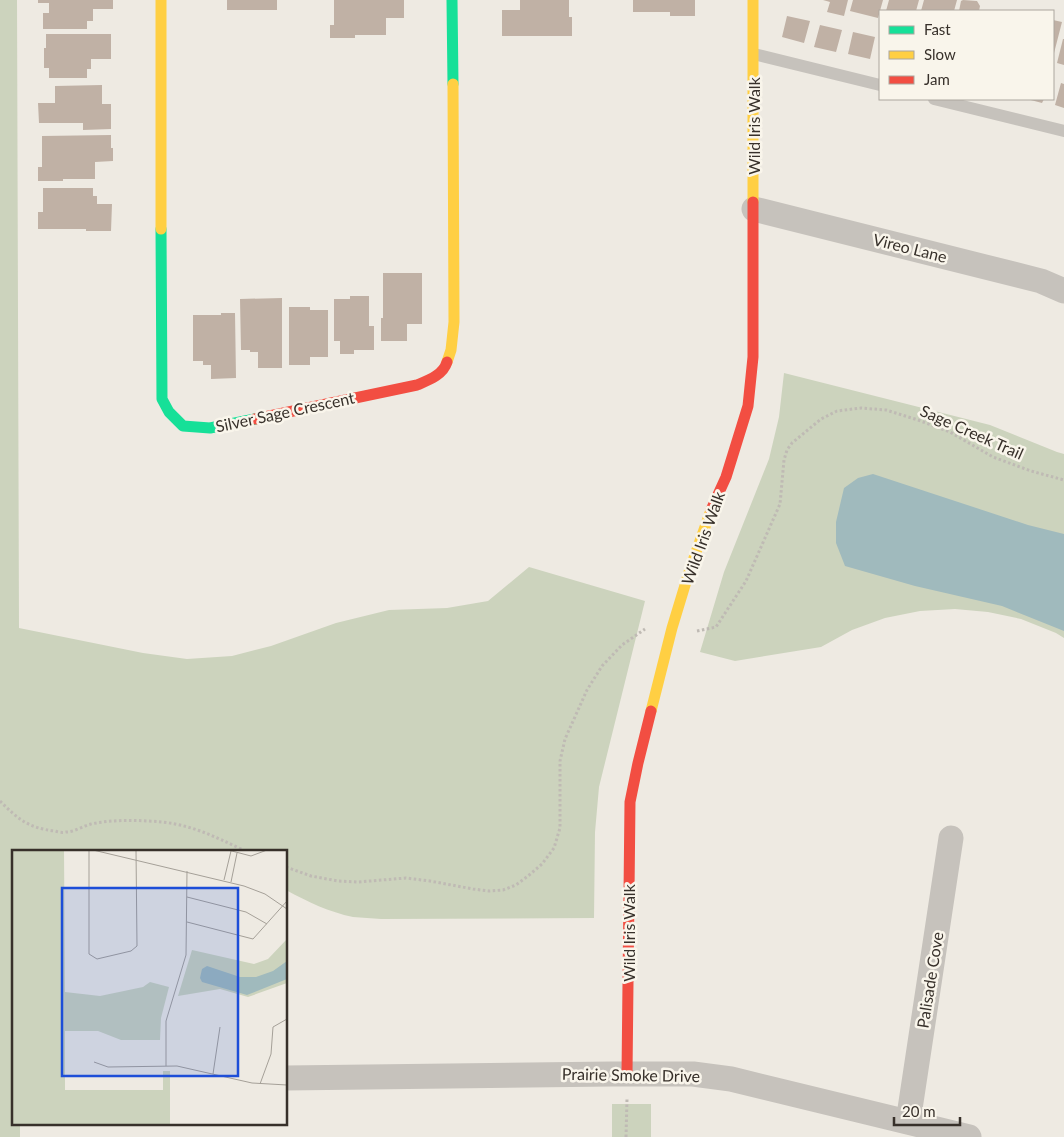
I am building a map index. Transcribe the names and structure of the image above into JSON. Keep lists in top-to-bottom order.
{
  "streets": {
    "street": [
      "Wild Iris Walk",
      "Vireo Lane",
      "Silver Sage Crescent",
      "Palisade Cove",
      "Prairie Smoke Drive"
    ],
    "path": ["Sage Creek Trail"]
  },
  "crossings": [
    ["Wild Iris Walk", "Vireo Lane"],
    ["Wild Iris Walk", "Sage Creek Trail"],
    ["Wild Iris Walk", "Prairie Smoke Drive"],
    ["Palisade Cove", "Prairie Smoke Drive"]
  ],
  "legend": ["Fast", "Slow", "Jam"],
  "scale_bar": "20 m"
}
